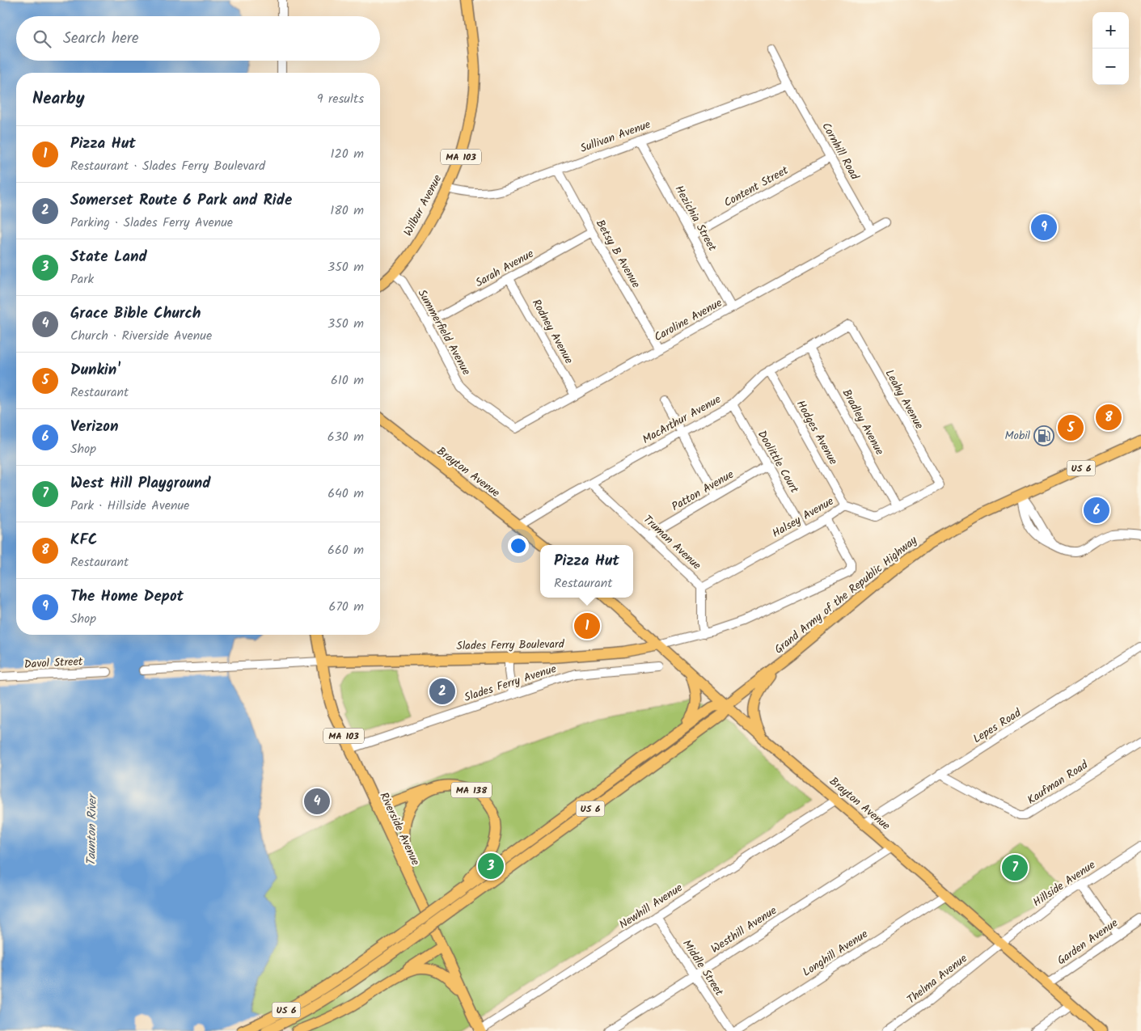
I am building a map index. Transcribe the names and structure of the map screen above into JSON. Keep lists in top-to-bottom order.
{
  "streets": {
    "main road": [
      "MA 103",
      "Wilbur Avenue",
      "US 6",
      "Brayton Avenue",
      "Grand Army of the Republic Highway",
      "Slades Ferry Boulevard",
      "MA 138",
      "Riverside Avenue"
    ],
    "street": [
      "Sullivan Avenue",
      "Cornhill Road",
      "Content Street",
      "Hezichia Street",
      "Betsy B Avenue",
      "Sarah Avenue",
      "Caroline Avenue",
      "Rodney Avenue",
      "Summerfield Avenue",
      "Leahy Avenue",
      "MacArthur Avenue",
      "Bradley Avenue",
      "Hodges Avenue",
      "Doolittle Court",
      "Patton Avenue",
      "Halsey Avenue",
      "Truman Avenue",
      "Davol Street",
      "Slades Ferry Avenue",
      "Lepes Road",
      "Kaufman Road",
      "Hillside Avenue",
      "Newhill Avenue",
      "Westhill Avenue",
      "Garden Avenue",
      "Longhill Avenue",
      "Middle Street",
      "Thelma Avenue"
    ]
  },
  "crossings": [
    ["Sullivan Avenue", "Cornhill Road"],
    ["Sullivan Avenue", "Wilbur Avenue"],
    ["Sullivan Avenue", "Hezichia Street"],
    ["Sullivan Avenue", "Betsy B Avenue"],
    ["Cornhill Road", "Content Street"],
    ["Cornhill Road", "Caroline Avenue"],
    ["Content Street", "Hezichia Street"],
    ["Wilbur Avenue", "Summerfield Avenue"],
    ["Hezichia Street", "Caroline Avenue"],
    ["Betsy B Avenue", "Sarah Avenue"],
    ["Betsy B Avenue", "Caroline Avenue"],
    ["Sarah Avenue", "Rodney Avenue"],
    ["Sarah Avenue", "Summerfield Avenue"],
    ["Caroline Avenue", "Rodney Avenue"],
    ["Caroline Avenue", "Summerfield Avenue"],
    ["Leahy Avenue", "MacArthur Avenue"],
    ["Leahy Avenue", "Halsey Avenue"],
    ["MacArthur Avenue", "Bradley Avenue"],
    ["MacArthur Avenue", "Hodges Avenue"],
    ["MacArthur Avenue", "Doolittle Court"],
    ["MacArthur Avenue", "Brayton Avenue"],
    ["MacArthur Avenue", "Truman Avenue"],
    ["Bradley Avenue", "Halsey Avenue"],
    ["Hodges Avenue", "Halsey Avenue"],
    ["Doolittle Court", "Patton Avenue"],
    ["Doolittle Court", "Halsey Avenue"],
    ["US 6", "Brayton Avenue"],
    ["US 6", "Grand Army of the Republic Highway"],
    ["US 6", "MA 138"],
    ["Brayton Avenue", "Grand Army of the Republic Highway"],
    ["Brayton Avenue", "Slades Ferry Boulevard"],
    ["Brayton Avenue", "Lepes Road"],
    ["Brayton Avenue", "Hillside Avenue"],
    ["Brayton Avenue", "Newhill Avenue"],
    ["Brayton Avenue", "Westhill Avenue"],
    ["Brayton Avenue", "Garden Avenue"],
    ["Brayton Avenue", "Longhill Avenue"],
    ["Brayton Avenue", "Thelma Avenue"],
    ["Patton Avenue", "Truman Avenue"],
    ["Halsey Avenue", "Truman Avenue"],
    ["Halsey Avenue", "Slades Ferry Boulevard"],
    ["Truman Avenue", "Slades Ferry Boulevard"],
    ["Slades Ferry Boulevard", "Riverside Avenue"],
    ["Slades Ferry Avenue", "Riverside Avenue"],
    ["Lepes Road", "Kaufman Road"],
    ["MA 138", "Riverside Avenue"],
    ["Riverside Avenue", "Newhill Avenue"],
    ["Hillside Avenue", "Thelma Avenue"],
    ["Newhill Avenue", "Middle Street"],
    ["Westhill Avenue", "Middle Street"]
  ],
  "water": ["Taunton River"],
  "places": {
    "fuel station": ["Mobil"]
  },
  "page": {
    "map_buttons": ["+", "−"],
    "search": "Search here",
    "heading": ["Nearby", "9 results"],
    "list": [
      {
        "mark": "1",
        "name": "Pizza Hut",
        "note": "Restaurant · Slades Ferry Boulevard",
        "value": "120 m"
      },
      {
        "mark": "2",
        "name": "Somerset Route 6 Park and Ride",
        "note": "Parking · Slades Ferry Avenue",
        "value": "180 m"
      },
      {
        "mark": "3",
        "name": "State Land",
        "note": "Park",
        "value": "350 m"
      },
      {
        "mark": "4",
        "name": "Grace Bible Church",
        "note": "Church · Riverside Avenue",
        "value": "350 m"
      },
      {
        "mark": "5",
        "name": "Dunkin'",
        "note": "Restaurant",
        "value": "610 m"
      },
      {
        "mark": "6",
        "name": "Verizon",
        "note": "Shop",
        "value": "630 m"
      },
      {
        "mark": "7",
        "name": "West Hill Playground",
        "note": "Park · Hillside Avenue",
        "value": "640 m"
      },
      {
        "mark": "8",
        "name": "KFC",
        "note": "Restaurant",
        "value": "660 m"
      },
      {
        "mark": "9",
        "name": "The Home Depot",
        "note": "Shop",
        "value": "670 m"
      }
    ],
    "pins": [
      "9",
      "8",
      "5",
      "6",
      "1",
      "2",
      "4",
      "3",
      "7"
    ],
    "popup": ["Pizza Hut", "Restaurant"]
  }
}
